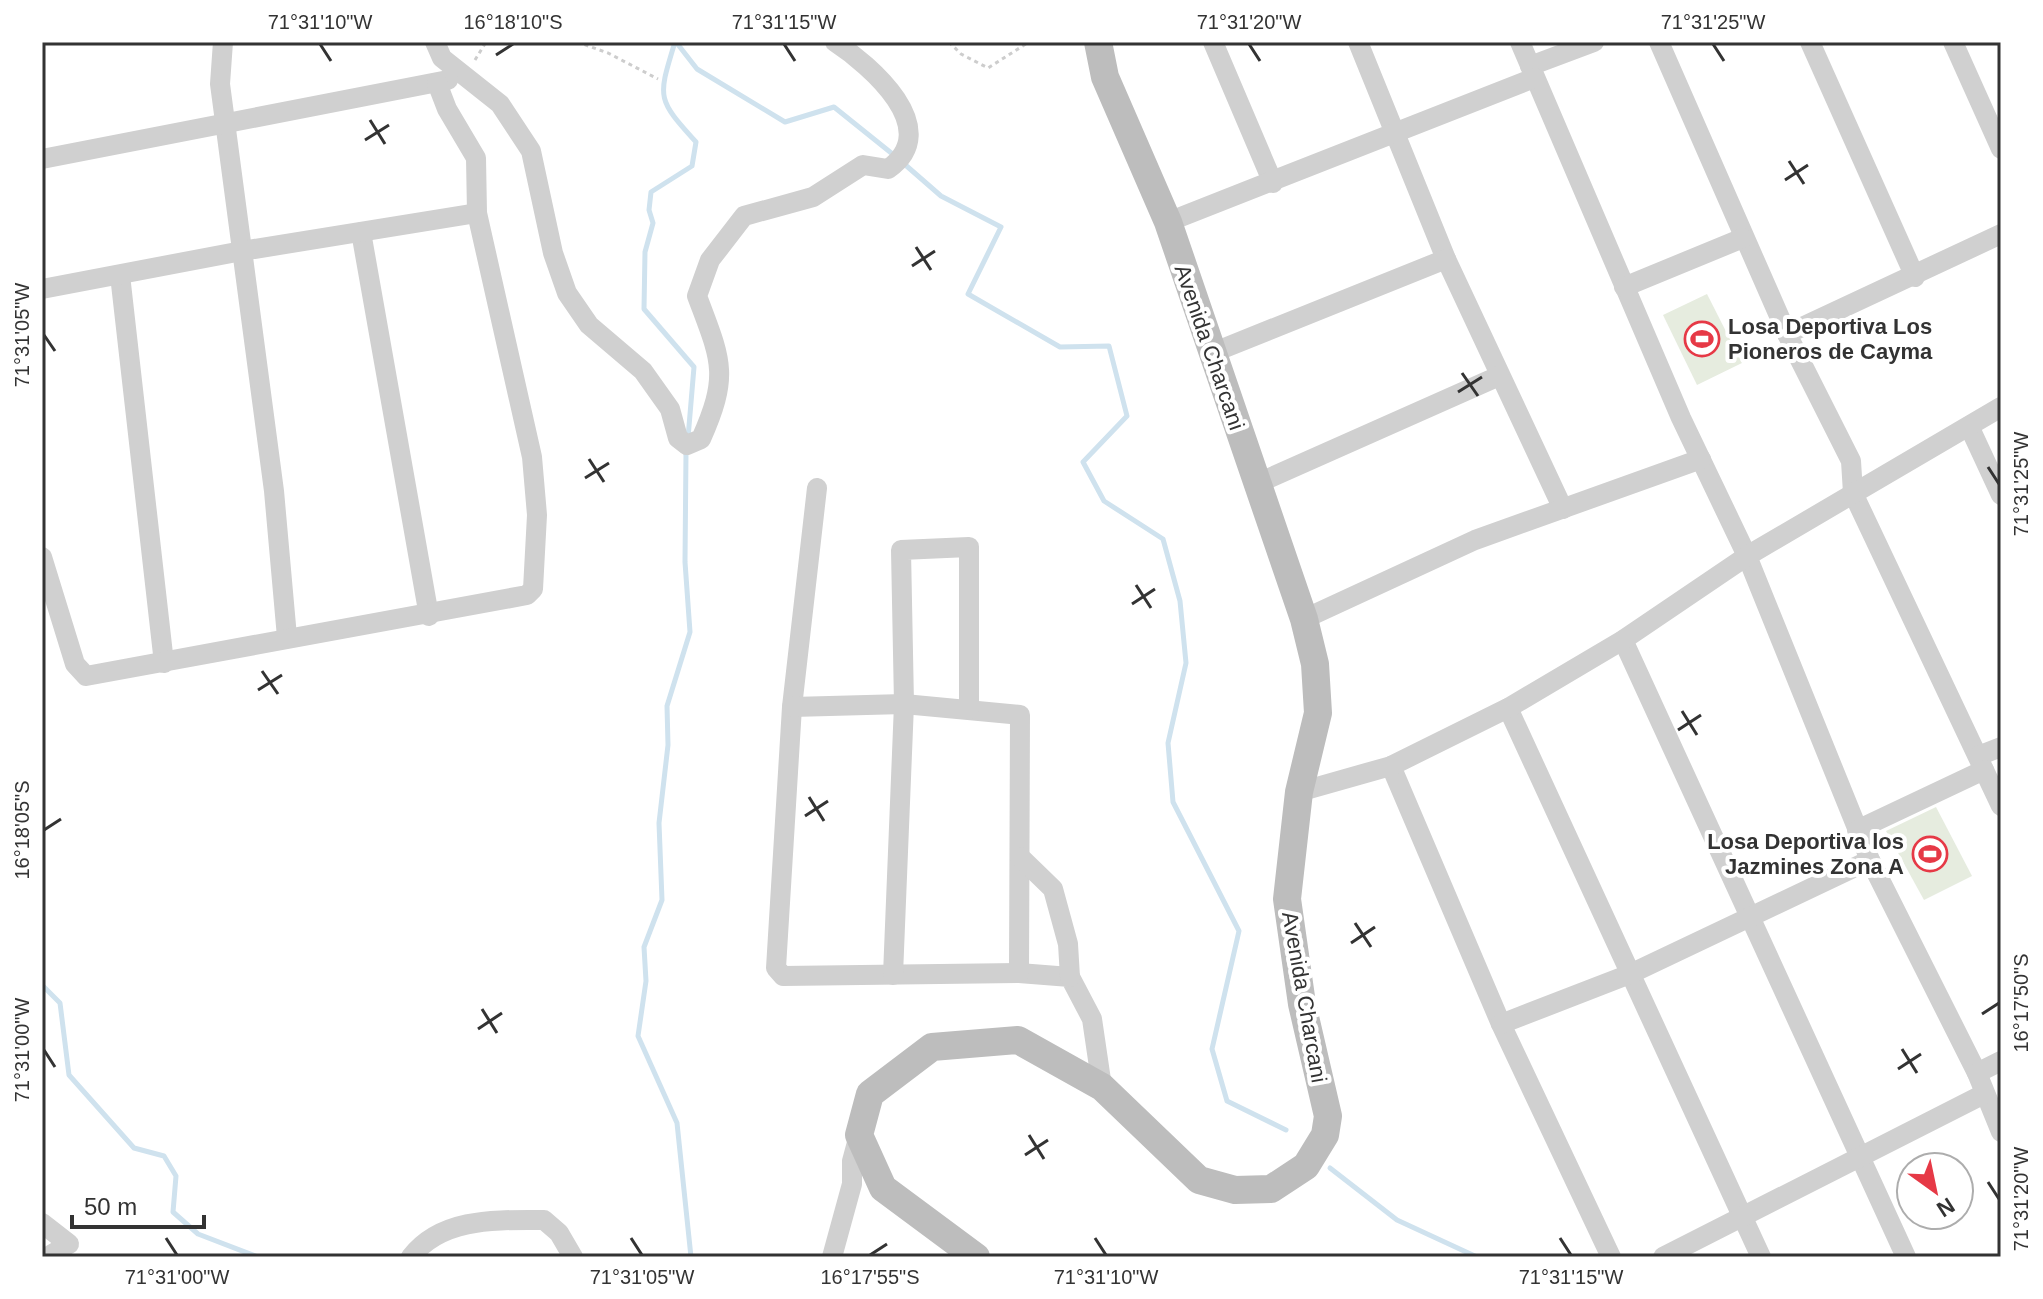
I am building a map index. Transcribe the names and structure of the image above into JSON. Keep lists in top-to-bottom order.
{
  "streets": {
    "main road": ["Avenida Charcani"]
  },
  "places": {
    "sports": ["Losa Deportiva Los Pioneros de Cayma", "Losa Deportiva los Jazmines Zona A"]
  },
  "scale_bar": "50 m",
  "north": "bottom right",
  "coordinates": [
    "71°31'10\"W",
    "16°18'10\"S",
    "71°31'15\"W",
    "71°31'20\"W",
    "71°31'25\"W",
    "71°31'05\"W",
    "16°18'05\"S",
    "16°17'50\"S",
    "71°31'00\"W",
    "16°17'55\"S"
  ]
}
